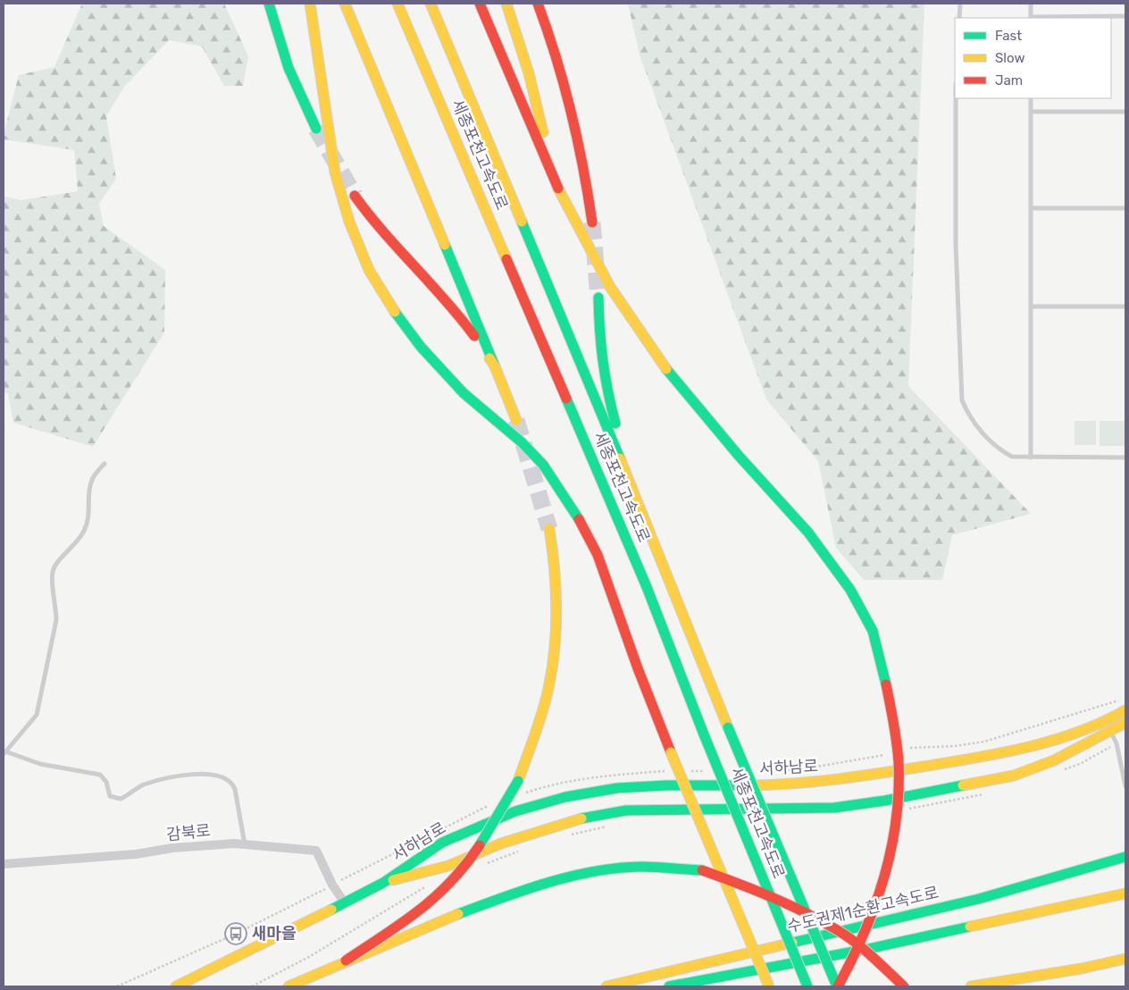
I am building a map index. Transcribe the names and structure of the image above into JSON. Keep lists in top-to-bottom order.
{
  "streets": {
    "main road": ["세종포천고속도로", "서하남로", "수도권제1순환고속도로"],
    "street": ["감북로"]
  },
  "crossings": [
    ["서하남로", "감북로"]
  ],
  "places": {
    "bus stop": ["새마을"]
  },
  "legend": ["Fast", "Slow", "Jam"]
}
